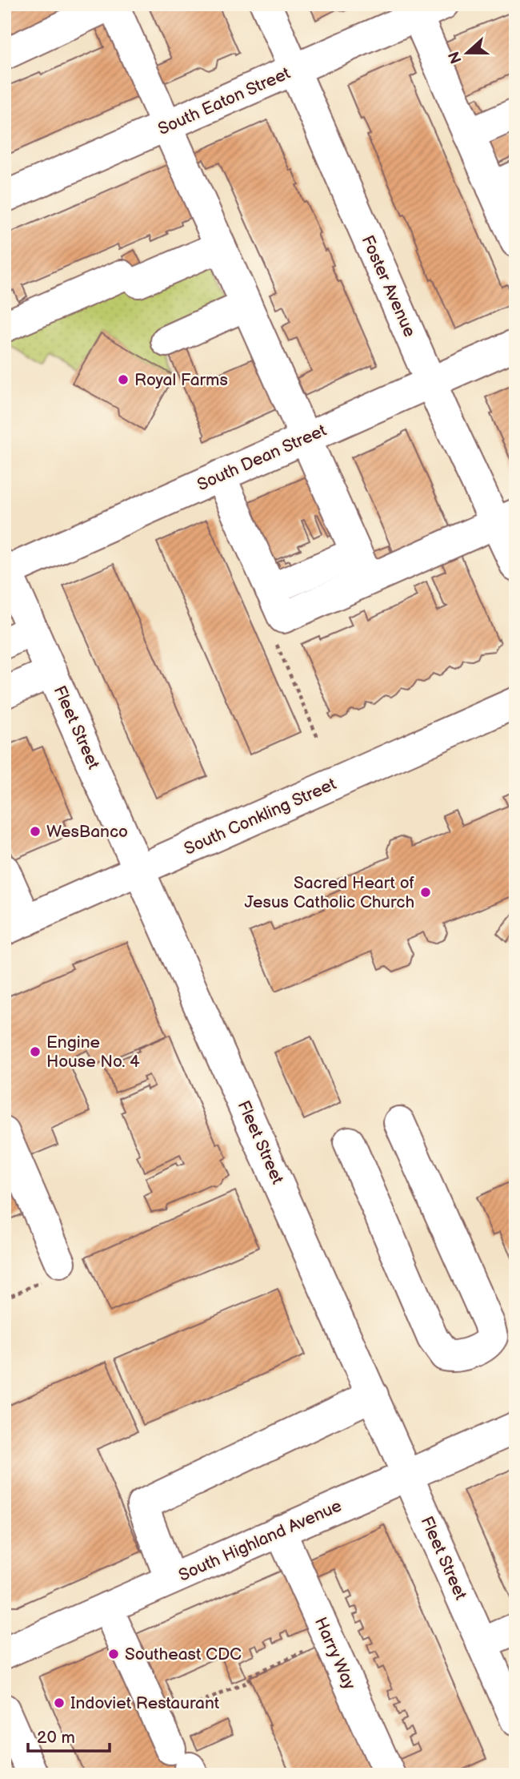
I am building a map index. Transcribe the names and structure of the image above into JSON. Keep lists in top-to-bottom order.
{
  "streets": {
    "street": [
      "South Eaton Street",
      "Foster Avenue",
      "South Dean Street",
      "Fleet Street",
      "South Conkling Street",
      "South Highland Avenue",
      "Harry Way"
    ]
  },
  "crossings": [
    ["South Eaton Street", "Foster Avenue"],
    ["Foster Avenue", "South Dean Street"],
    ["South Dean Street", "Fleet Street"],
    ["Fleet Street", "South Conkling Street"],
    ["Fleet Street", "South Highland Avenue"],
    ["South Highland Avenue", "Harry Way"]
  ],
  "places": [
    "Royal Farms",
    "WesBanco",
    "Sacred Heart of Jesus Catholic Church",
    "Engine House No. 4",
    "Southeast CDC",
    "Indoviet Restaurant"
  ],
  "scale_bar": "20 m",
  "north": "left"
}
